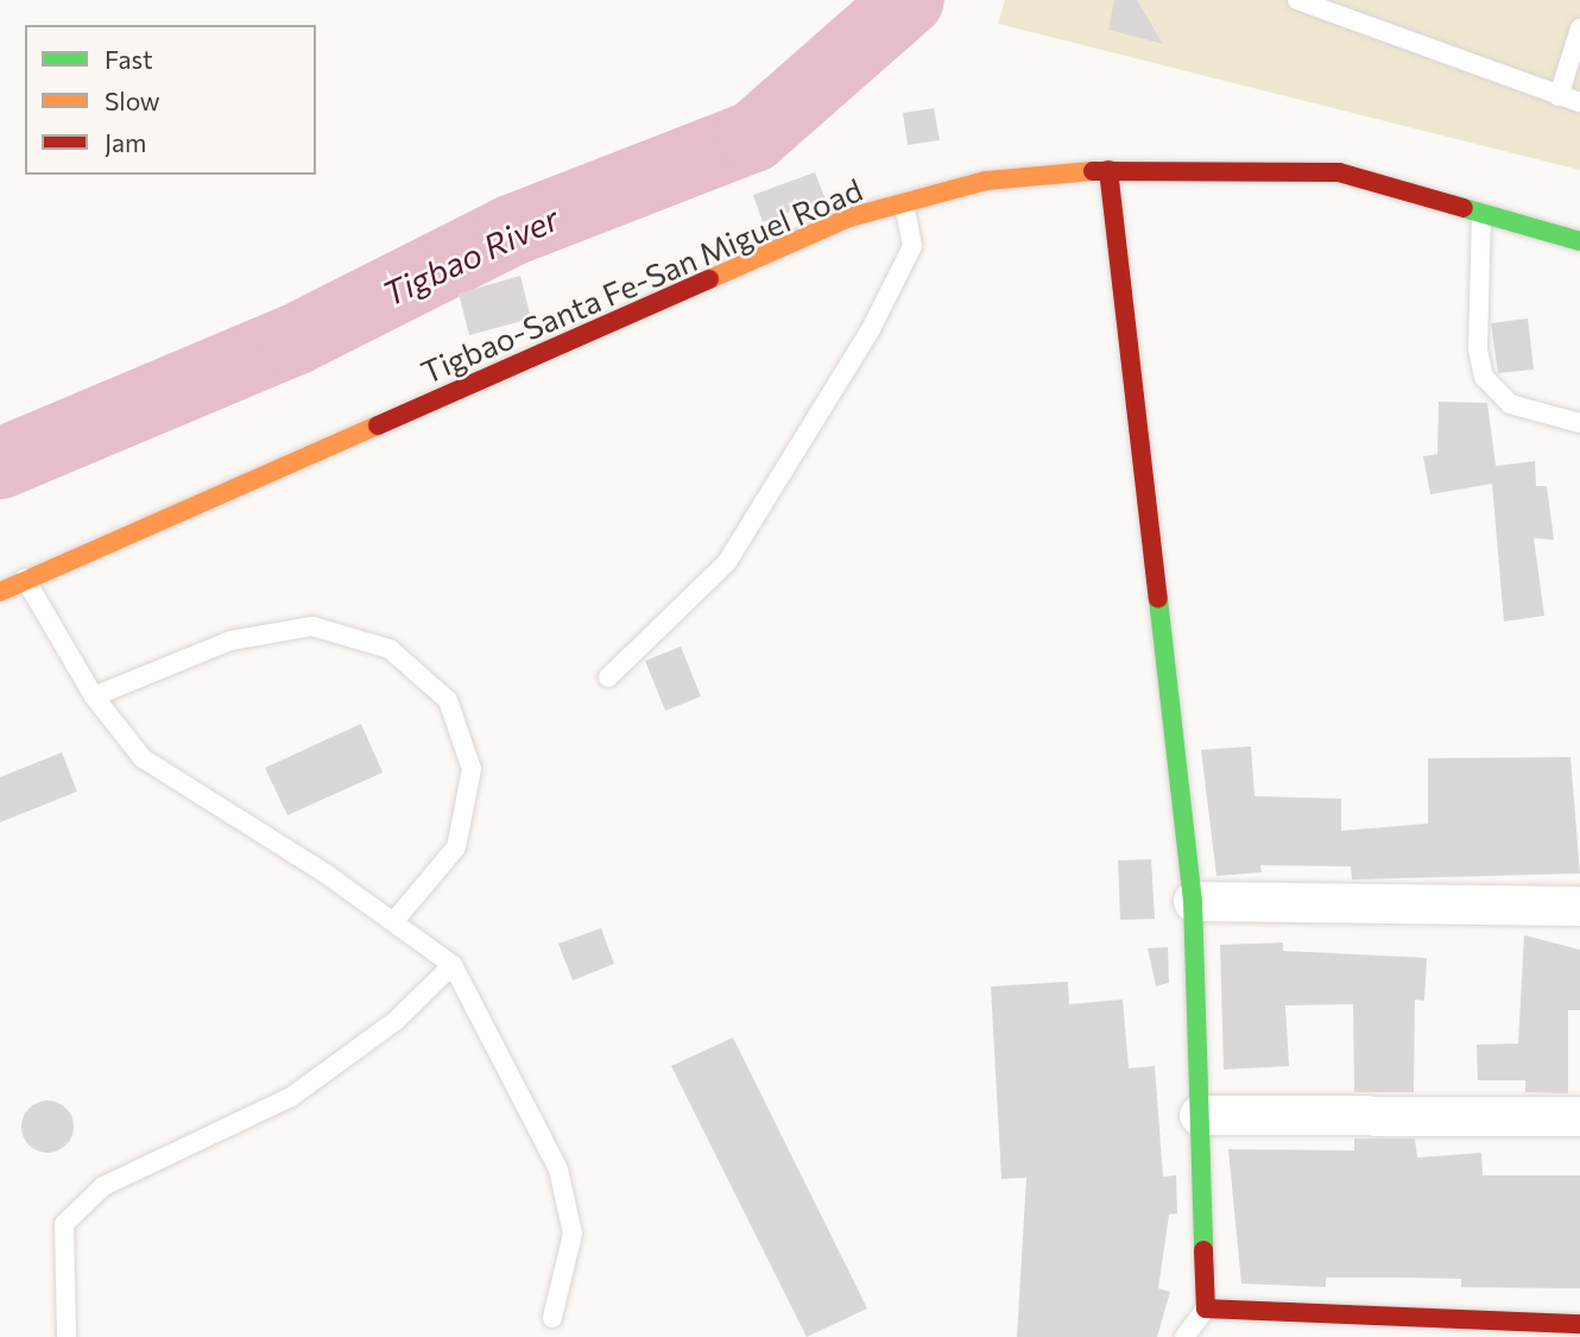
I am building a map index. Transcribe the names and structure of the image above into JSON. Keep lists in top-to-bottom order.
{
  "streets": {
    "main road": ["Tigbao-Santa Fe-San Miguel Road"]
  },
  "water": ["Tigbao River"],
  "legend": ["Fast", "Slow", "Jam"]
}
